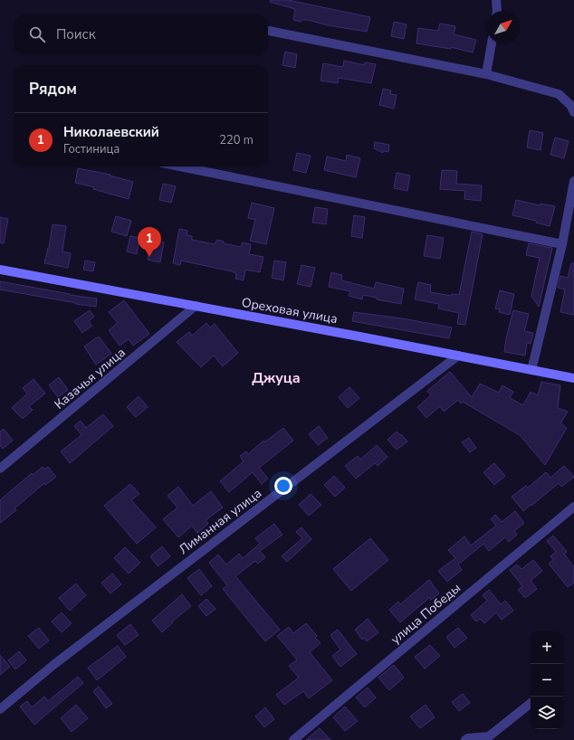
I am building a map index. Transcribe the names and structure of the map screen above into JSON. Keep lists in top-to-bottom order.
{
  "streets": {
    "main road": ["Ореховая улица"],
    "street": ["Казачья улица", "Лиманная улица", "улица Победы"]
  },
  "crossings": [
    ["Ореховая улица", "Казачья улица"],
    ["Ореховая улица", "Лиманная улица"]
  ],
  "districts": ["Джуца"],
  "north": "top right",
  "page": {
    "search": "Поиск",
    "heading": "Рядом",
    "list": [
      {
        "mark": "1",
        "name": "Николаевский",
        "note": "Гостиница",
        "value": "220 m"
      }
    ],
    "pins": "1",
    "map_buttons": ["+", "−"]
  }
}
